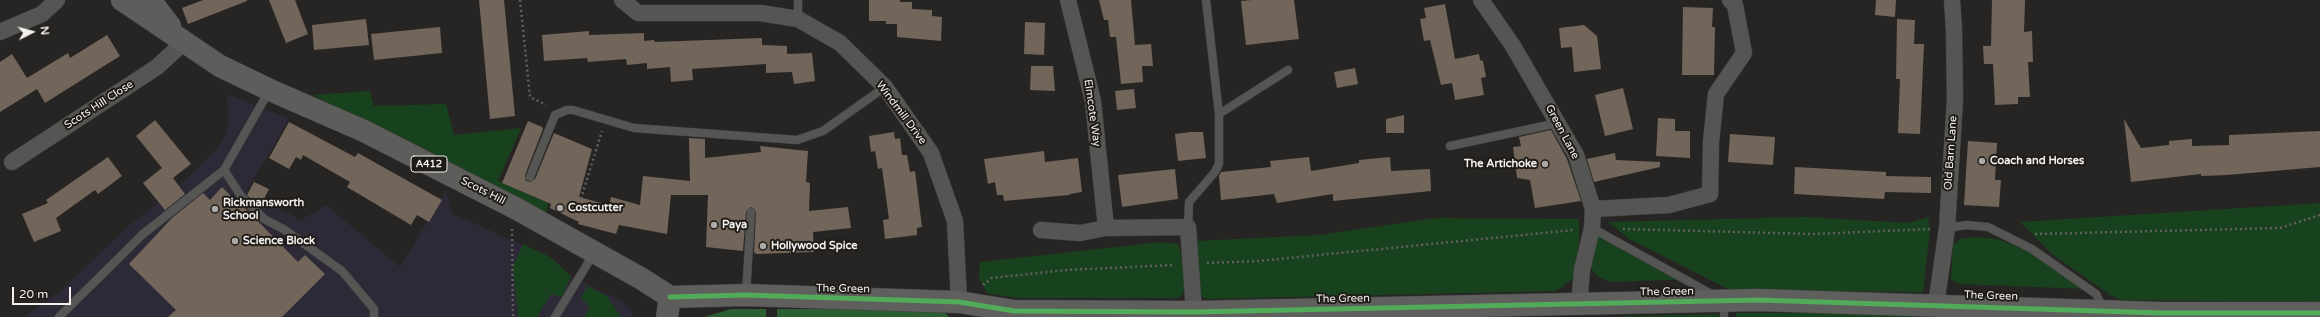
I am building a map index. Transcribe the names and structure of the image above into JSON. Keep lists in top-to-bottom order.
{
  "streets": {
    "main road": ["A412", "Scots Hill"],
    "street": [
      "Scots Hill Close",
      "Windmill Drive",
      "Elmcote Way",
      "Green Lane",
      "Old Barn Lane",
      "The Green"
    ]
  },
  "crossings": [
    ["Scots Hill Close", "Scots Hill"],
    ["Windmill Drive", "The Green"],
    ["Green Lane", "The Green"],
    ["Old Barn Lane", "The Green"],
    ["Scots Hill", "The Green"]
  ],
  "places": [
    "Coach and Horses",
    "The Artichoke",
    "Costcutter",
    "Rickmansworth School",
    "Paya",
    "Science Block",
    "Hollywood Spice"
  ],
  "scale_bar": "20 m",
  "north": "right"
}
